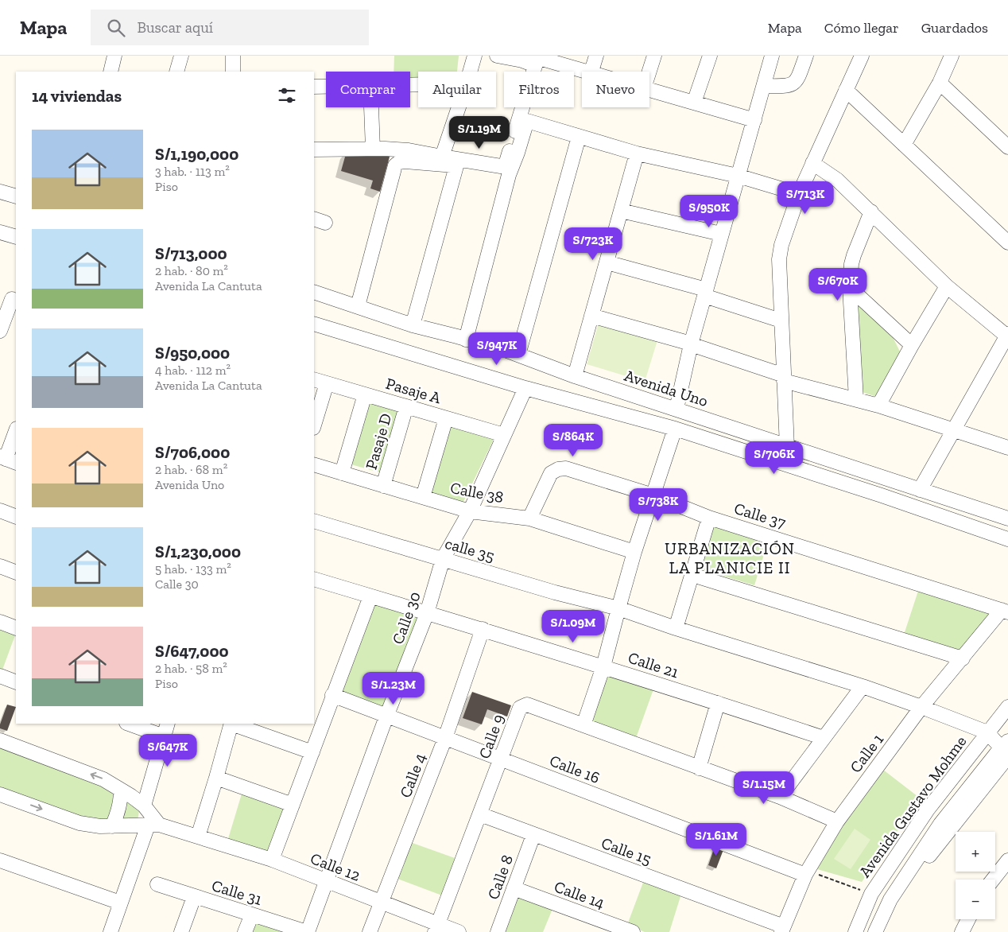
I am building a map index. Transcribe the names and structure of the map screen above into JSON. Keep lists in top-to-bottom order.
{
  "streets": {
    "street": [
      "Avenida Uno",
      "Pasaje A",
      "Pasaje D",
      "Calle 38",
      "Calle 37",
      "calle 35",
      "Calle 30",
      "Calle 21",
      "Calle 9",
      "Calle 1",
      "Calle 16",
      "Calle 4",
      "Avenida Gustavo Mohme",
      "Calle 15",
      "Calle 12",
      "Calle 8",
      "Calle 31",
      "Calle 14"
    ]
  },
  "crossings": [
    ["Pasaje A", "Pasaje D"],
    ["Pasaje A", "Calle 30"],
    ["Pasaje D", "Calle 38"],
    ["Calle 38", "Calle 37"],
    ["Calle 38", "Calle 30"],
    ["Calle 37", "Calle 1"],
    ["calle 35", "Calle 30"],
    ["calle 35", "Calle 1"],
    ["calle 35", "Avenida Gustavo Mohme"],
    ["Calle 30", "Calle 21"],
    ["Calle 30", "Calle 16"],
    ["Calle 30", "Calle 12"],
    ["Calle 30", "Calle 31"],
    ["Calle 21", "Calle 4"],
    ["Calle 9", "Calle 1"],
    ["Calle 9", "Calle 16"],
    ["Calle 9", "Calle 15"],
    ["Calle 9", "Calle 12"],
    ["Calle 1", "Calle 16"],
    ["Calle 1", "Calle 15"],
    ["Calle 16", "Calle 4"],
    ["Calle 4", "Calle 12"],
    ["Calle 15", "Calle 8"],
    ["Calle 8", "Calle 14"]
  ],
  "districts": ["URBANIZACIÓN LA PLANICIE II"],
  "page": {
    "header": "Mapa",
    "search": "Buscar aquí",
    "nav": ["Mapa", "Cómo llegar", "Guardados"],
    "chip": [
      "Comprar",
      "Alquilar",
      "Filtros",
      "Nuevo"
    ],
    "heading": "14 viviendas",
    "price": [
      "S/1.19M",
      "S/713K",
      "S/950K",
      "S/723K",
      "S/670K",
      "S/947K",
      "S/864K",
      "S/706K",
      "S/738K",
      "S/1.09M",
      "S/1.23M",
      "S/647K",
      "S/1.15M",
      "S/1.61M"
    ],
    "list": [
      {
        "name": "S/1,190,000",
        "note": "3 hab. · 113 m² · Piso"
      },
      {
        "name": "S/713,000",
        "note": "2 hab. · 80 m² · Avenida La Cantuta"
      },
      {
        "name": "S/950,000",
        "note": "4 hab. · 112 m² · Avenida La Cantuta"
      },
      {
        "name": "S/706,000",
        "note": "2 hab. · 68 m² · Avenida Uno"
      },
      {
        "name": "S/1,230,000",
        "note": "5 hab. · 133 m² · Calle 30"
      },
      {
        "name": "S/647,000",
        "note": "2 hab. · 58 m² · Piso"
      }
    ],
    "map_buttons": ["+", "−"]
  }
}
